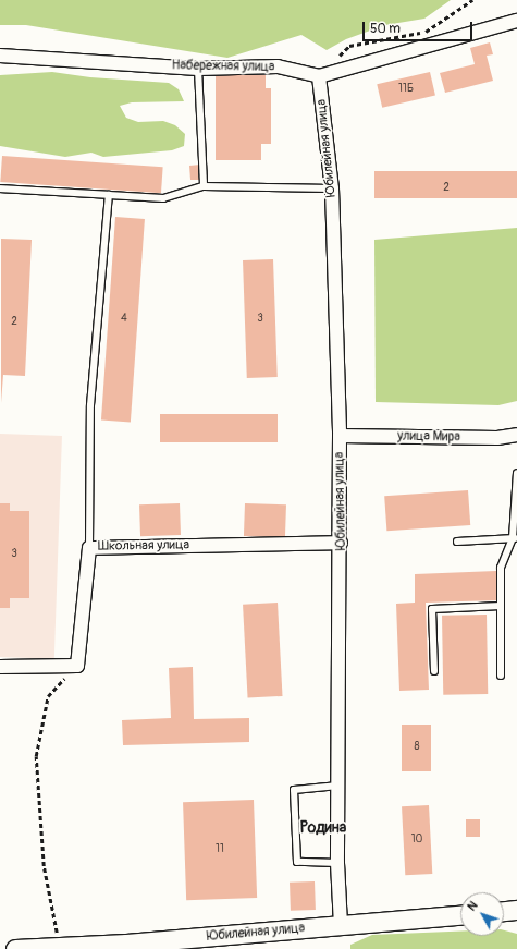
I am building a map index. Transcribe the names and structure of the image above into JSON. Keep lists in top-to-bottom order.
{
  "streets": {
    "street": [
      "Набережная улица",
      "Юбилейная улица",
      "улица Мира",
      "Школьная улица"
    ]
  },
  "crossings": [
    ["Набережная улица", "Юбилейная улица"],
    ["Юбилейная улица", "улица Мира"],
    ["Юбилейная улица", "Школьная улица"]
  ],
  "districts": ["Родина"],
  "house_numbers": [
    "11Б",
    "2",
    "4",
    "3",
    "2",
    "3",
    "8",
    "10",
    "11"
  ],
  "scale_bar": "50 m",
  "north": "top left"
}
